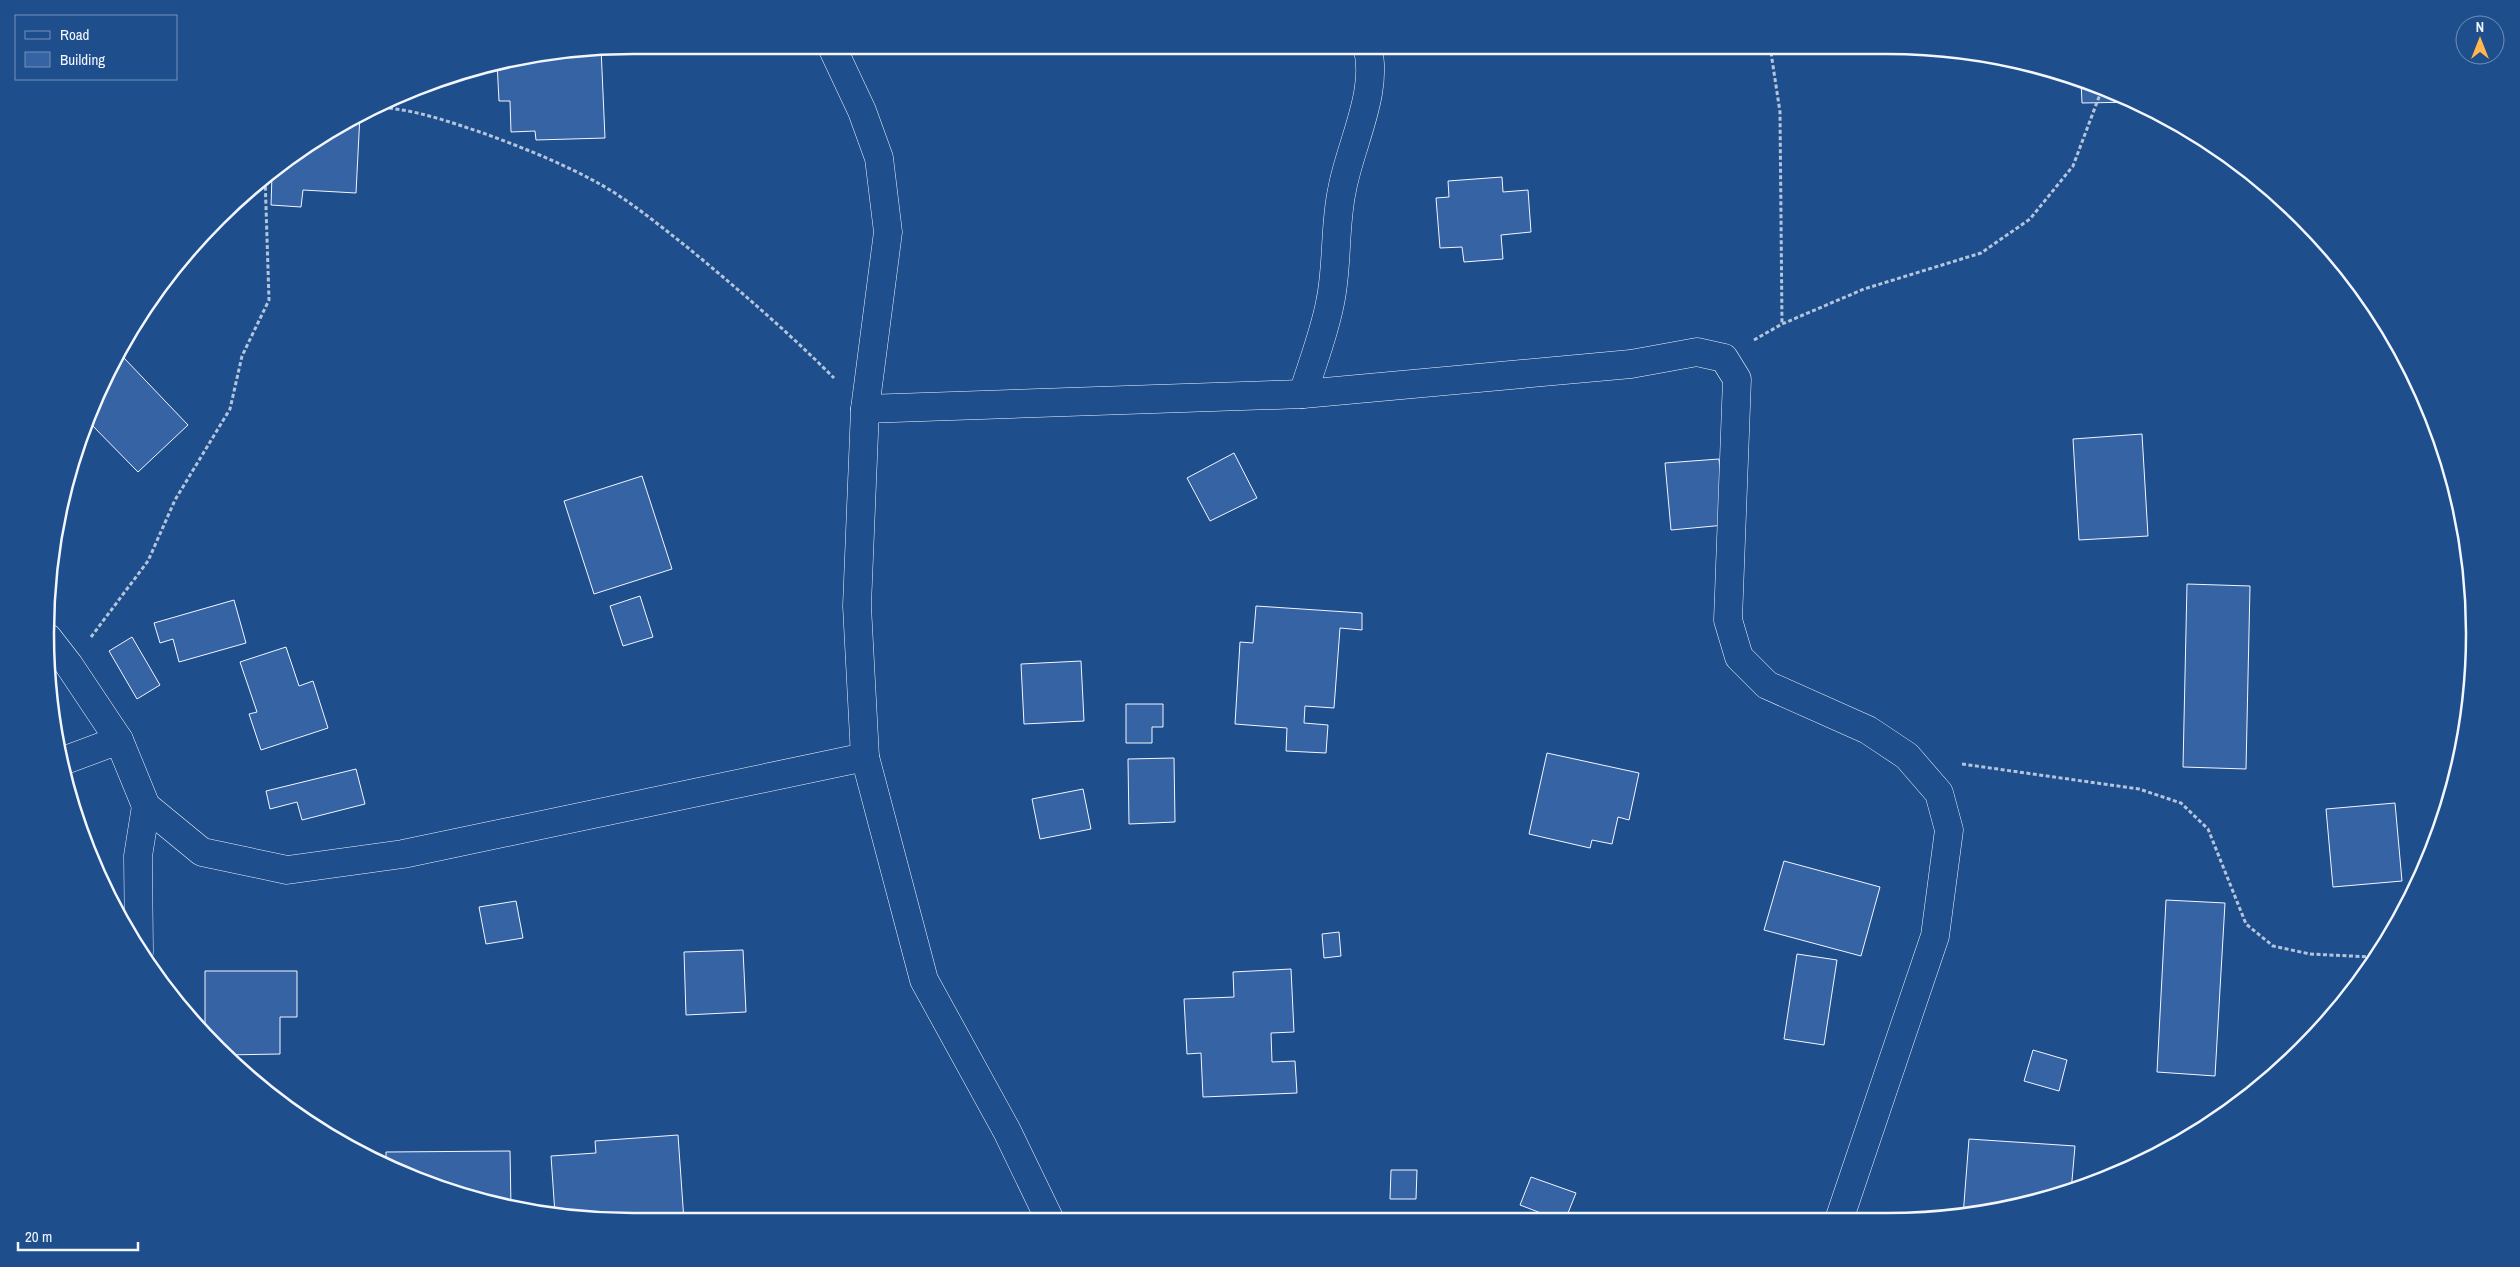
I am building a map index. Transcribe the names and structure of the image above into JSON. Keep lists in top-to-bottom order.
{
  "legend": ["Road", "Building"],
  "scale_bar": "20 m",
  "north": "top"
}
